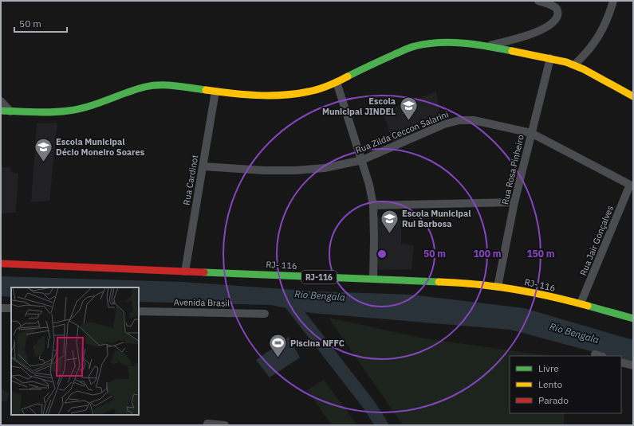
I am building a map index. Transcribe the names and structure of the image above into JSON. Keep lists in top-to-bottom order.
{
  "streets": {
    "street": [
      "Rua Zilda Ceccon Salarini",
      "Rua Rosa Pinheiro",
      "Rua Cardinot",
      "Rua Jair Gonçalves",
      "RJ- 116",
      "RJ-116",
      "Avenida Brasil"
    ]
  },
  "crossings": [
    ["Rua Zilda Ceccon Salarini", "Rua Rosa Pinheiro"],
    ["Rua Zilda Ceccon Salarini", "Rua Cardinot"],
    ["Rua Zilda Ceccon Salarini", "Rua Jair Gonçalves"],
    ["Rua Rosa Pinheiro", "RJ- 116"],
    ["Rua Cardinot", "RJ- 116"],
    ["Rua Jair Gonçalves", "RJ- 116"]
  ],
  "water": ["Rio Bengala"],
  "places": {
    "school or university": ["Escola Municipal JINDEL", "Escola Municipal Décio Moneiro Soares", "Escola Municipal Rui Barbosa"],
    "sports": ["Piscina NFFC"]
  },
  "legend": ["Livre", "Lento", "Parado"],
  "scale_bar": "50 m",
  "rings": ["50 m", "100 m", "150 m"]
}
